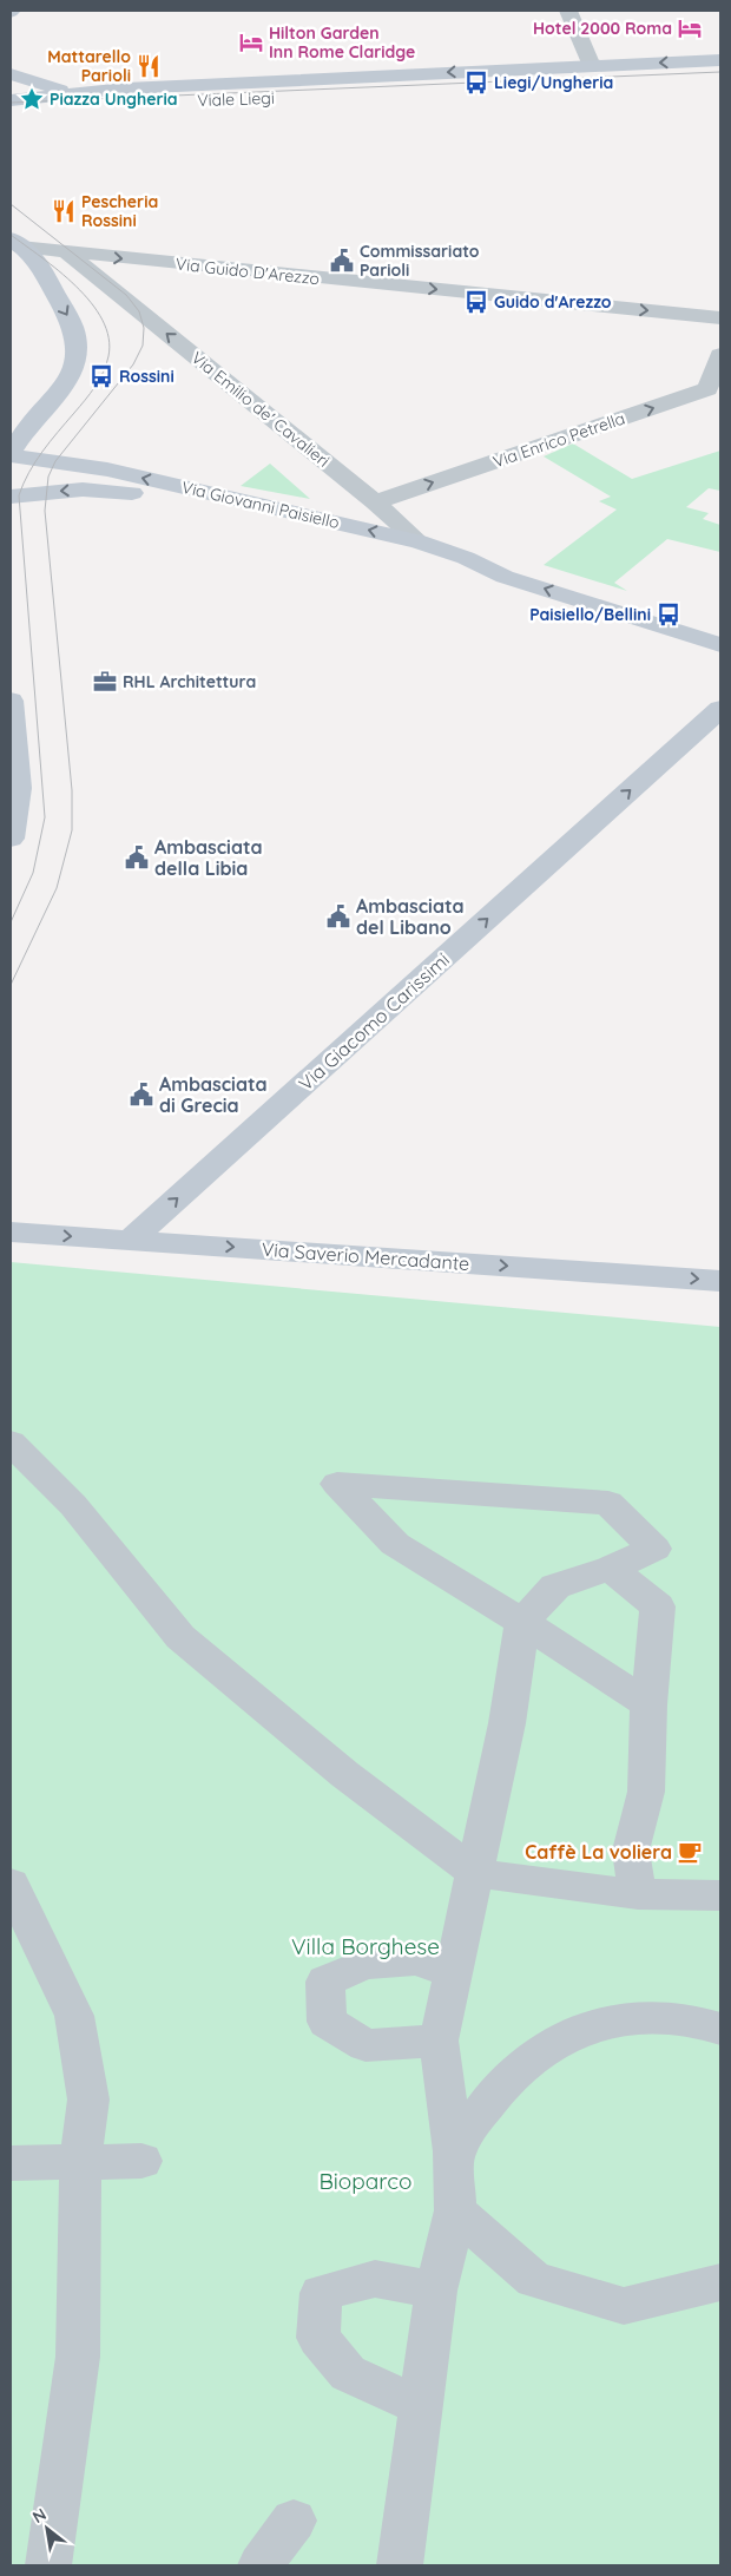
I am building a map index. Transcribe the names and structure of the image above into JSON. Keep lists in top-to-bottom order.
{
  "streets": {
    "street": [
      "Viale Liegi",
      "Via Guido D'Arezzo",
      "Via Emilio de' Cavalieri",
      "Via Enrico Petrella",
      "Via Giovanni Paisiello",
      "Via Giacomo Carissimi",
      "Via Saverio Mercadante"
    ]
  },
  "crossings": [
    ["Via Guido D'Arezzo", "Via Emilio de' Cavalieri"],
    ["Via Emilio de' Cavalieri", "Via Enrico Petrella"],
    ["Via Emilio de' Cavalieri", "Via Giovanni Paisiello"],
    ["Via Giacomo Carissimi", "Via Saverio Mercadante"]
  ],
  "one_way": [
    "Via Guido D'Arezzo",
    "Via Emilio de' Cavalieri",
    "Via Enrico Petrella",
    "Via Giovanni Paisiello",
    "Via Giacomo Carissimi",
    "Via Saverio Mercadante"
  ],
  "parks": ["Villa Borghese", "Bioparco"],
  "places": {
    "hotel": ["Hotel 2000 Roma", "Hilton Garden Inn Rome Claridge"],
    "restaurant": ["Mattarello Parioli", "Pescheria Rossini"],
    "bus stop": [
      "Liegi/Ungheria",
      "Guido d'Arezzo",
      "Rossini",
      "Paisiello/Bellini"
    ],
    "place": ["Piazza Ungheria"],
    "public building": [
      "Commissariato Parioli",
      "Ambasciata della Libia",
      "Ambasciata del Libano",
      "Ambasciata di Grecia"
    ],
    "office": ["RHL Architettura"],
    "cafe": ["Caffè La voliera"]
  },
  "north": "top left"
}
